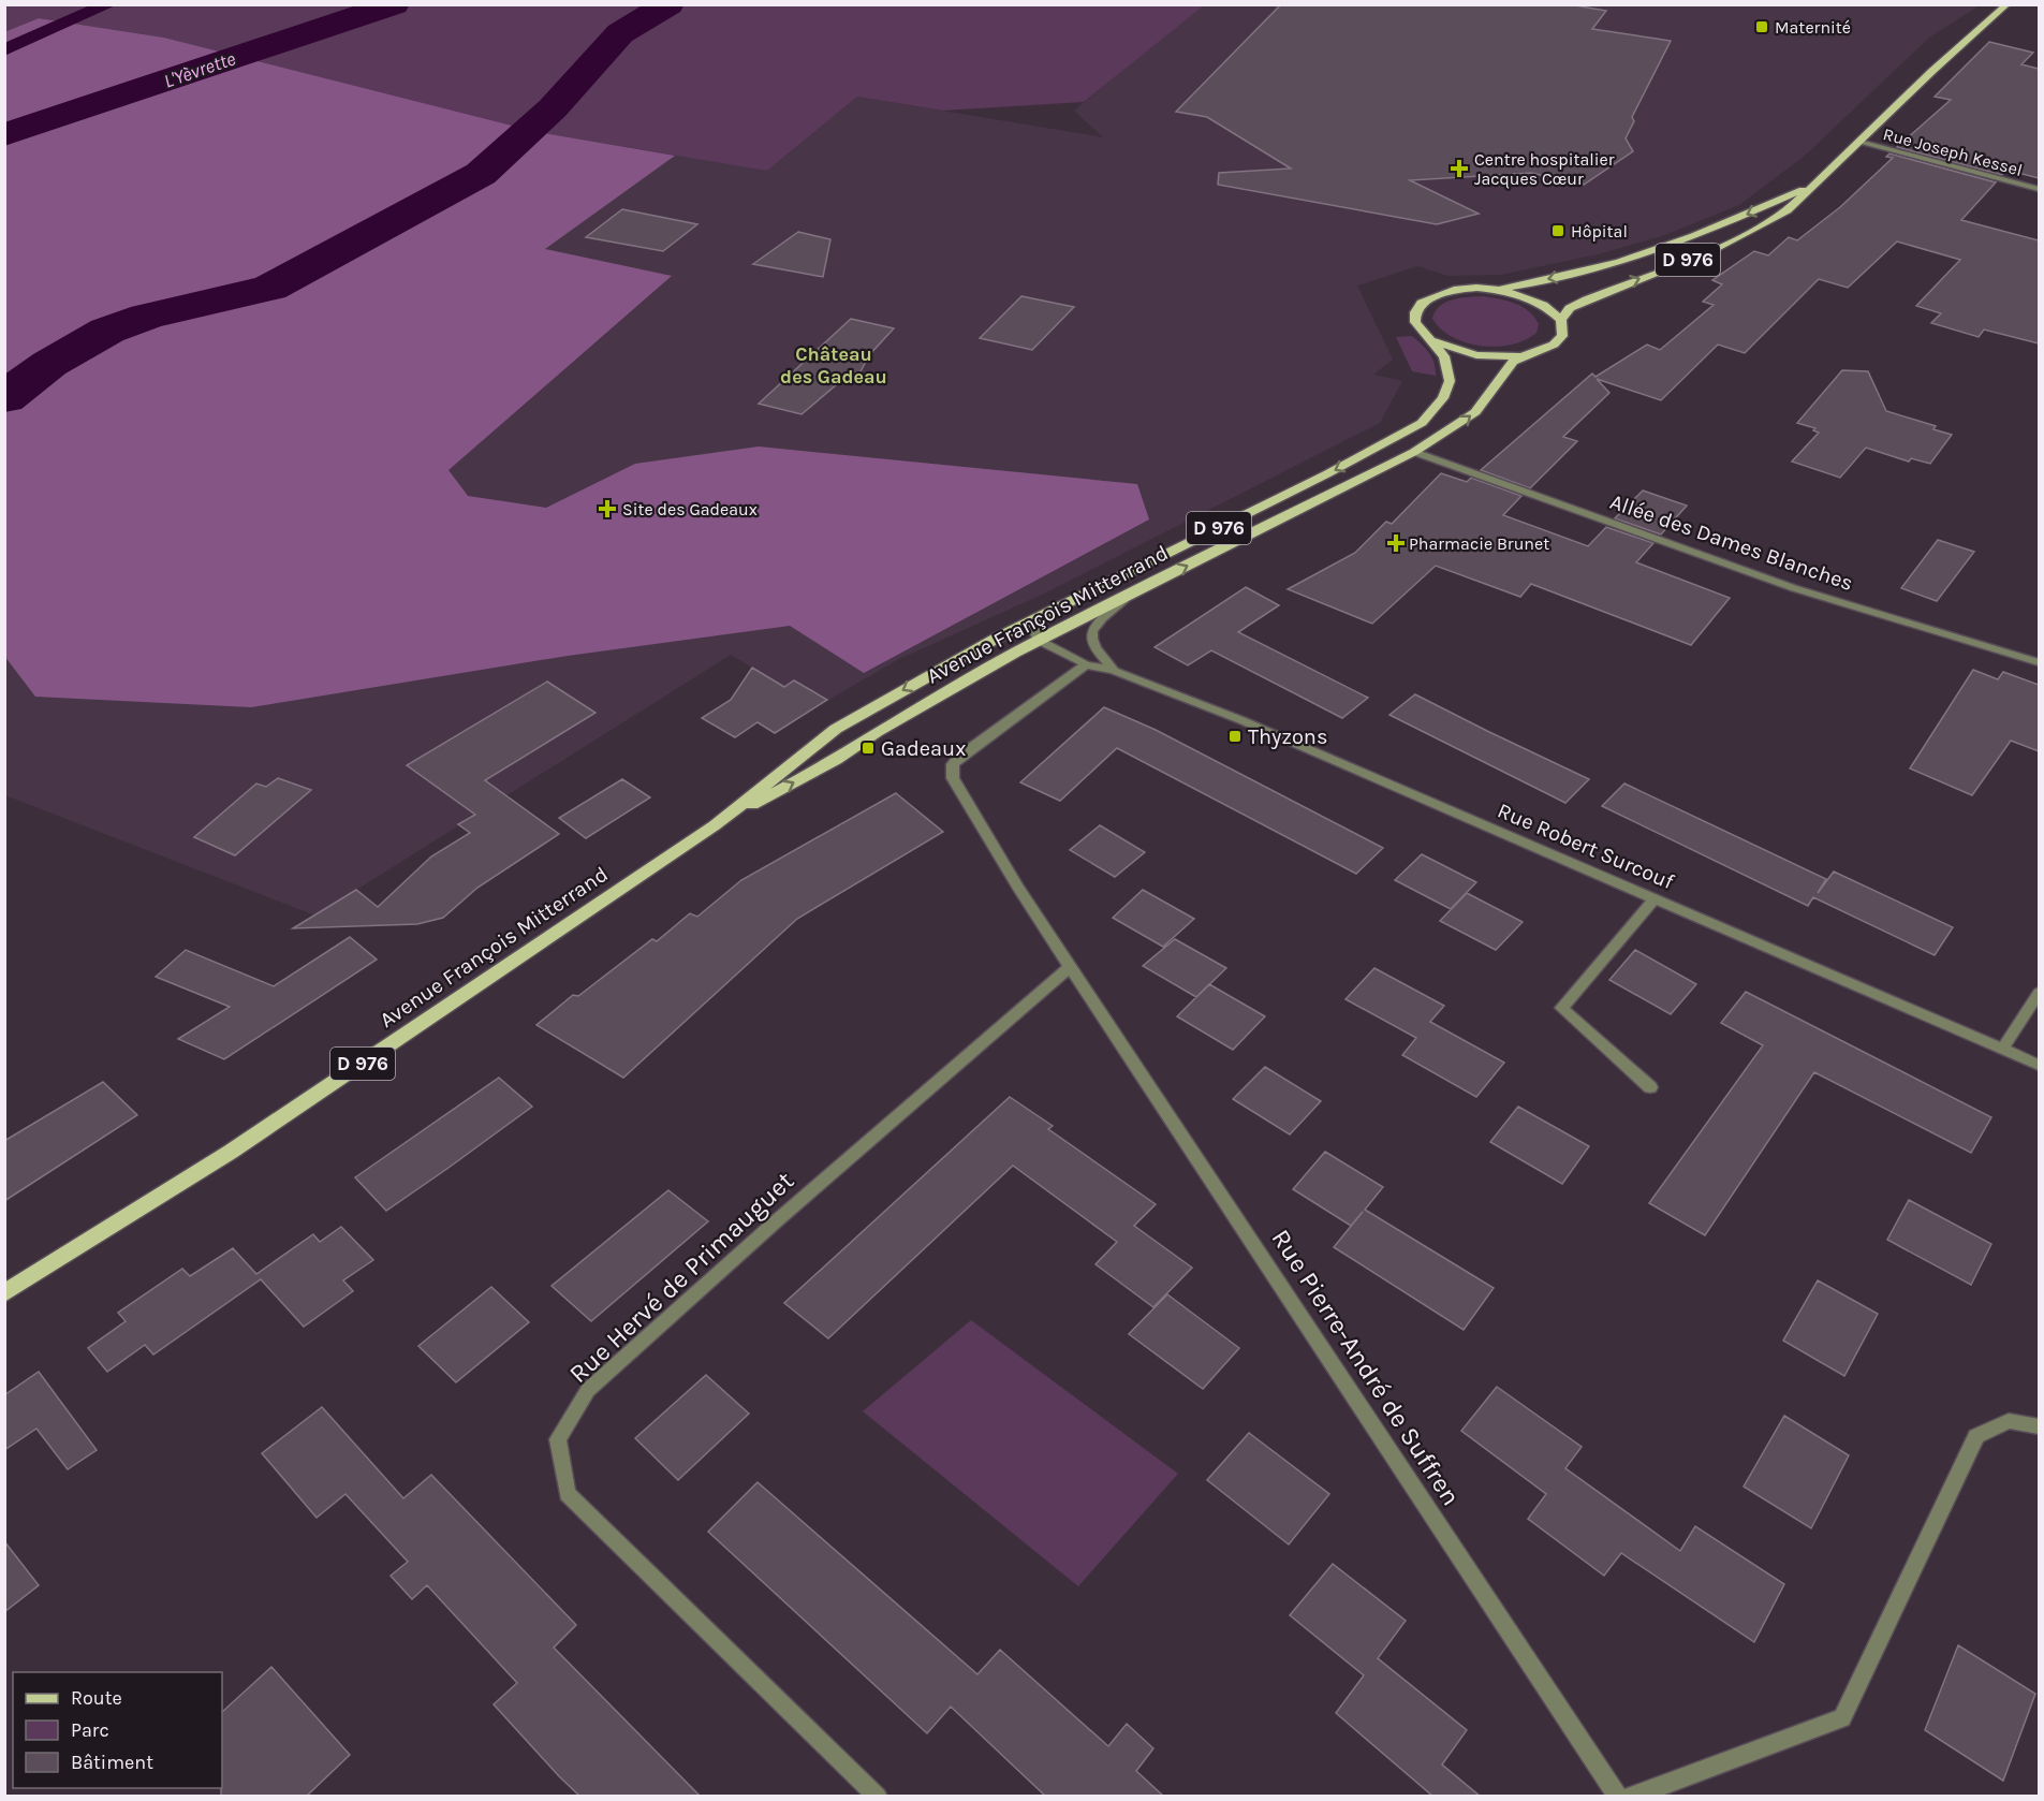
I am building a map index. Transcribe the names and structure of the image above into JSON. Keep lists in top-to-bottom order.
{
  "streets": {
    "main road": ["D 976", "Avenue François Mitterrand"],
    "street": [
      "Rue Joseph Kessel",
      "Allée des Dames Blanches",
      "Rue Robert Surcouf",
      "Rue Hervé de Primauguet",
      "Rue Pierre-André de Suffren"
    ]
  },
  "crossings": [
    ["Rue Joseph Kessel", "D 976"],
    ["Allée des Dames Blanches", "Avenue François Mitterrand"],
    ["Avenue François Mitterrand", "Rue Robert Surcouf"],
    ["Rue Robert Surcouf", "Rue Pierre-André de Suffren"],
    ["Rue Hervé de Primauguet", "Rue Pierre-André de Suffren"]
  ],
  "districts": ["Château des Gadeau"],
  "water": ["L'Yèvrette"],
  "places": {
    "transit": [
      "Maternité",
      "Hôpital",
      "Thyzons",
      "Gadeaux"
    ],
    "health": ["Centre hospitalier Jacques Cœur", "Site des Gadeaux", "Pharmacie Brunet"]
  },
  "legend": ["Route", "Parc", "Bâtiment"]
}
